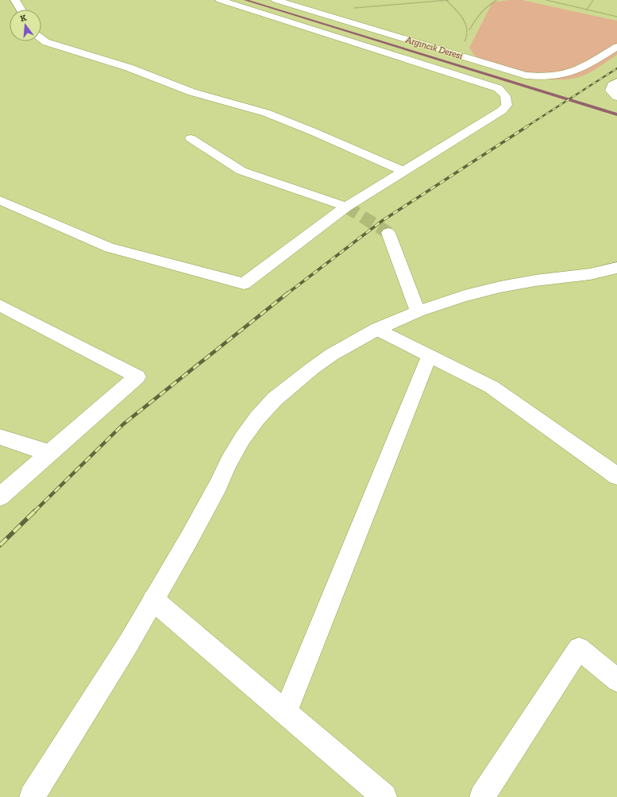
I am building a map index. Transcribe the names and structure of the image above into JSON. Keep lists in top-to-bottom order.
{
  "water": ["Argıncık Deresi"],
  "north": "top"
}
